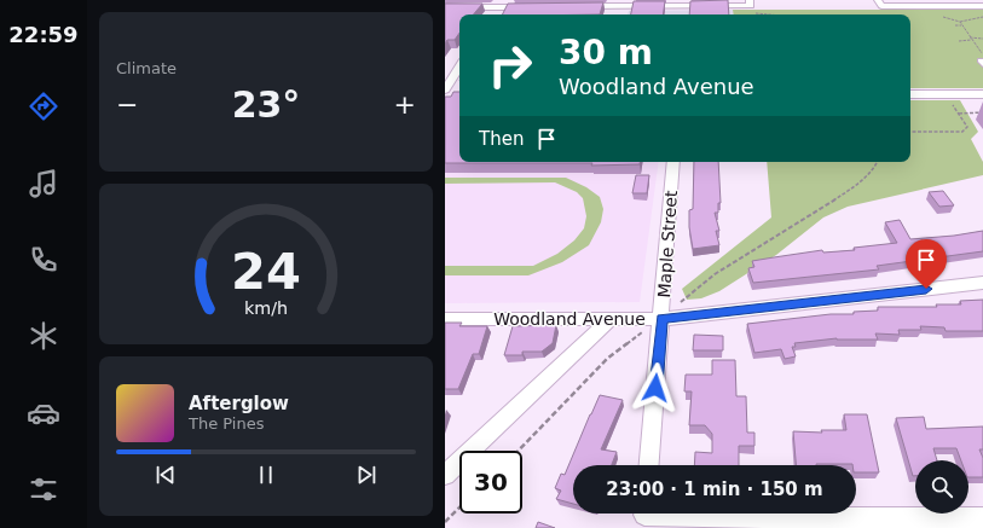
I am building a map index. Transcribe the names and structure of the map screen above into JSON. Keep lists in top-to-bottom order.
{
  "streets": {
    "street": ["Maple Street", "Woodland Avenue"]
  },
  "crossings": [
    ["Maple Street", "Woodland Avenue"]
  ],
  "page": {
    "tabs": "22:59",
    "tile": "Climate",
    "turn": ["30 m", "Woodland Avenue"],
    "heat": ["−", "23°", "+"],
    "then": "Then",
    "song": ["Afterglow", "The Pines"],
    "limit": "30",
    "trip": "23:00 · 1 min · 150 m",
    "gauge": ["24", "km/h"]
  }
}
